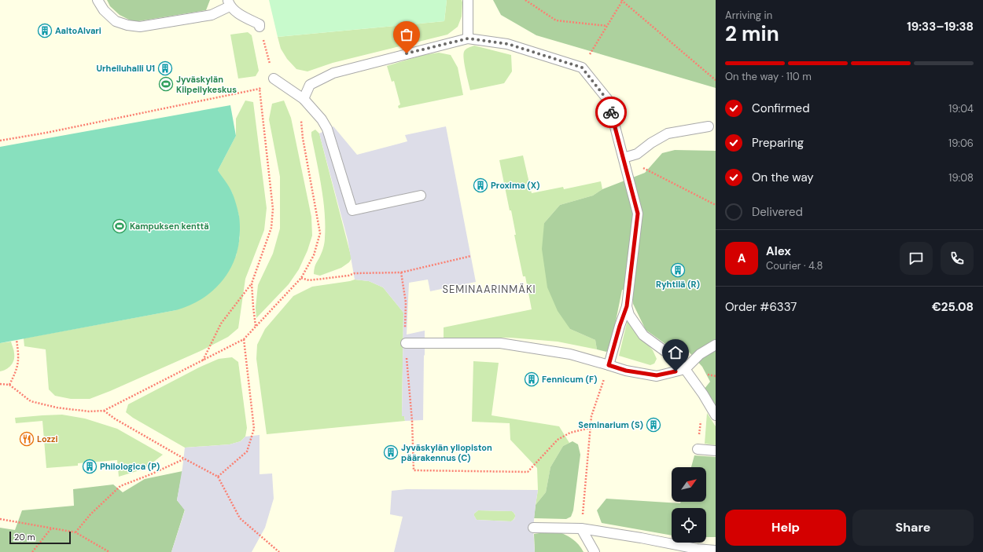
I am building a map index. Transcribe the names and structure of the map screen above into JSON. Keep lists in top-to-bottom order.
{
  "districts": ["SEMINAARINMÄKI"],
  "places": {
    "building": [
      "AaltoAlvari",
      "Urheiluhalli U1",
      "Proxima (X)",
      "Ryhtilä (R)",
      "Fennicum (F)",
      "Seminarium (S)",
      "Jyväskylän yliopiston päärakennus (C)",
      "Philologica (P)"
    ],
    "sports": ["Jyväskylän Kiipeilykeskus", "Kampuksen kenttä"],
    "restaurant": ["Lozzi"]
  },
  "scale_bar": "20 m",
  "north": "top right",
  "page": {
    "heading": ["2 min", "Arriving in", "19:33–19:38"],
    "panel": [
      "Alex",
      "Courier · 4.8",
      "Order #6337",
      "€25.08"
    ],
    "bar": "On the way · 110 m",
    "list": [
      ["Confirmed", "19:04"],
      ["Preparing", "19:06"],
      ["On the way", "19:08"],
      "Delivered"
    ],
    "round": "A",
    "buttons": ["Help", "Share"],
    "scale": "20 m"
  }
}
